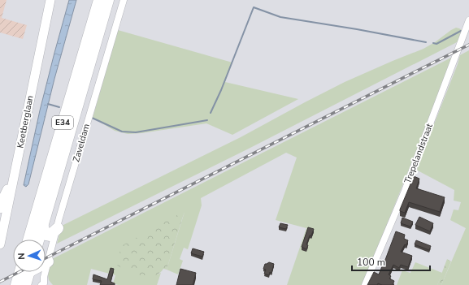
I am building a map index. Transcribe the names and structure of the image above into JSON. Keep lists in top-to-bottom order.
{
  "streets": {
    "highway": ["E34"],
    "main road": ["Keetberglaan"],
    "street": ["Zaveldam", "Trepelandstraat"]
  },
  "scale_bar": "100 m",
  "north": "left"
}
